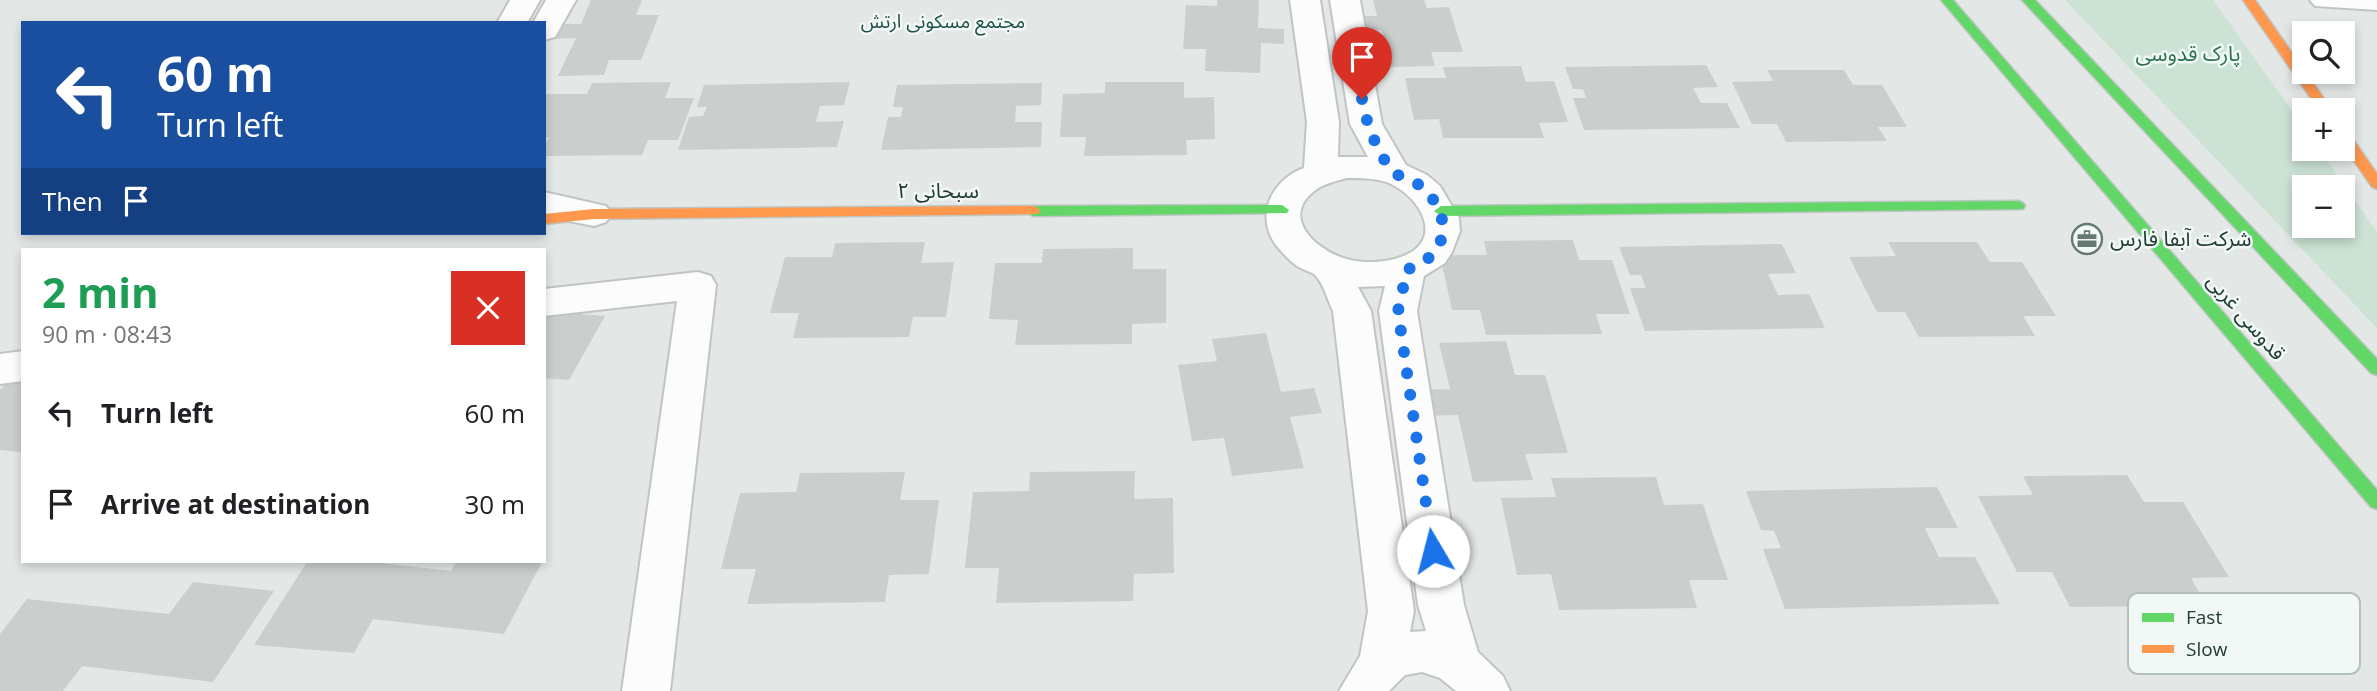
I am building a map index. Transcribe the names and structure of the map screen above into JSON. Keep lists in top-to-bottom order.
{
  "streets": {
    "street": ["سبحانی ۲", "قدوسی غربی"]
  },
  "districts": ["مجتمع مسکونی ارتش"],
  "parks": ["پارک قدوسی"],
  "places": {
    "office": ["شرکت آبفا فارس"]
  },
  "legend": ["Fast", "Slow"],
  "page": {
    "map_buttons": ["+", "−"],
    "turn": ["60 m", "Turn left"],
    "then": "Then",
    "heading": ["2 min", "90 m · 08:43"],
    "list": [
      {
        "name": "Turn left",
        "value": "60 m"
      },
      {
        "name": "Arrive at destination",
        "value": "30 m"
      }
    ]
  }
}
